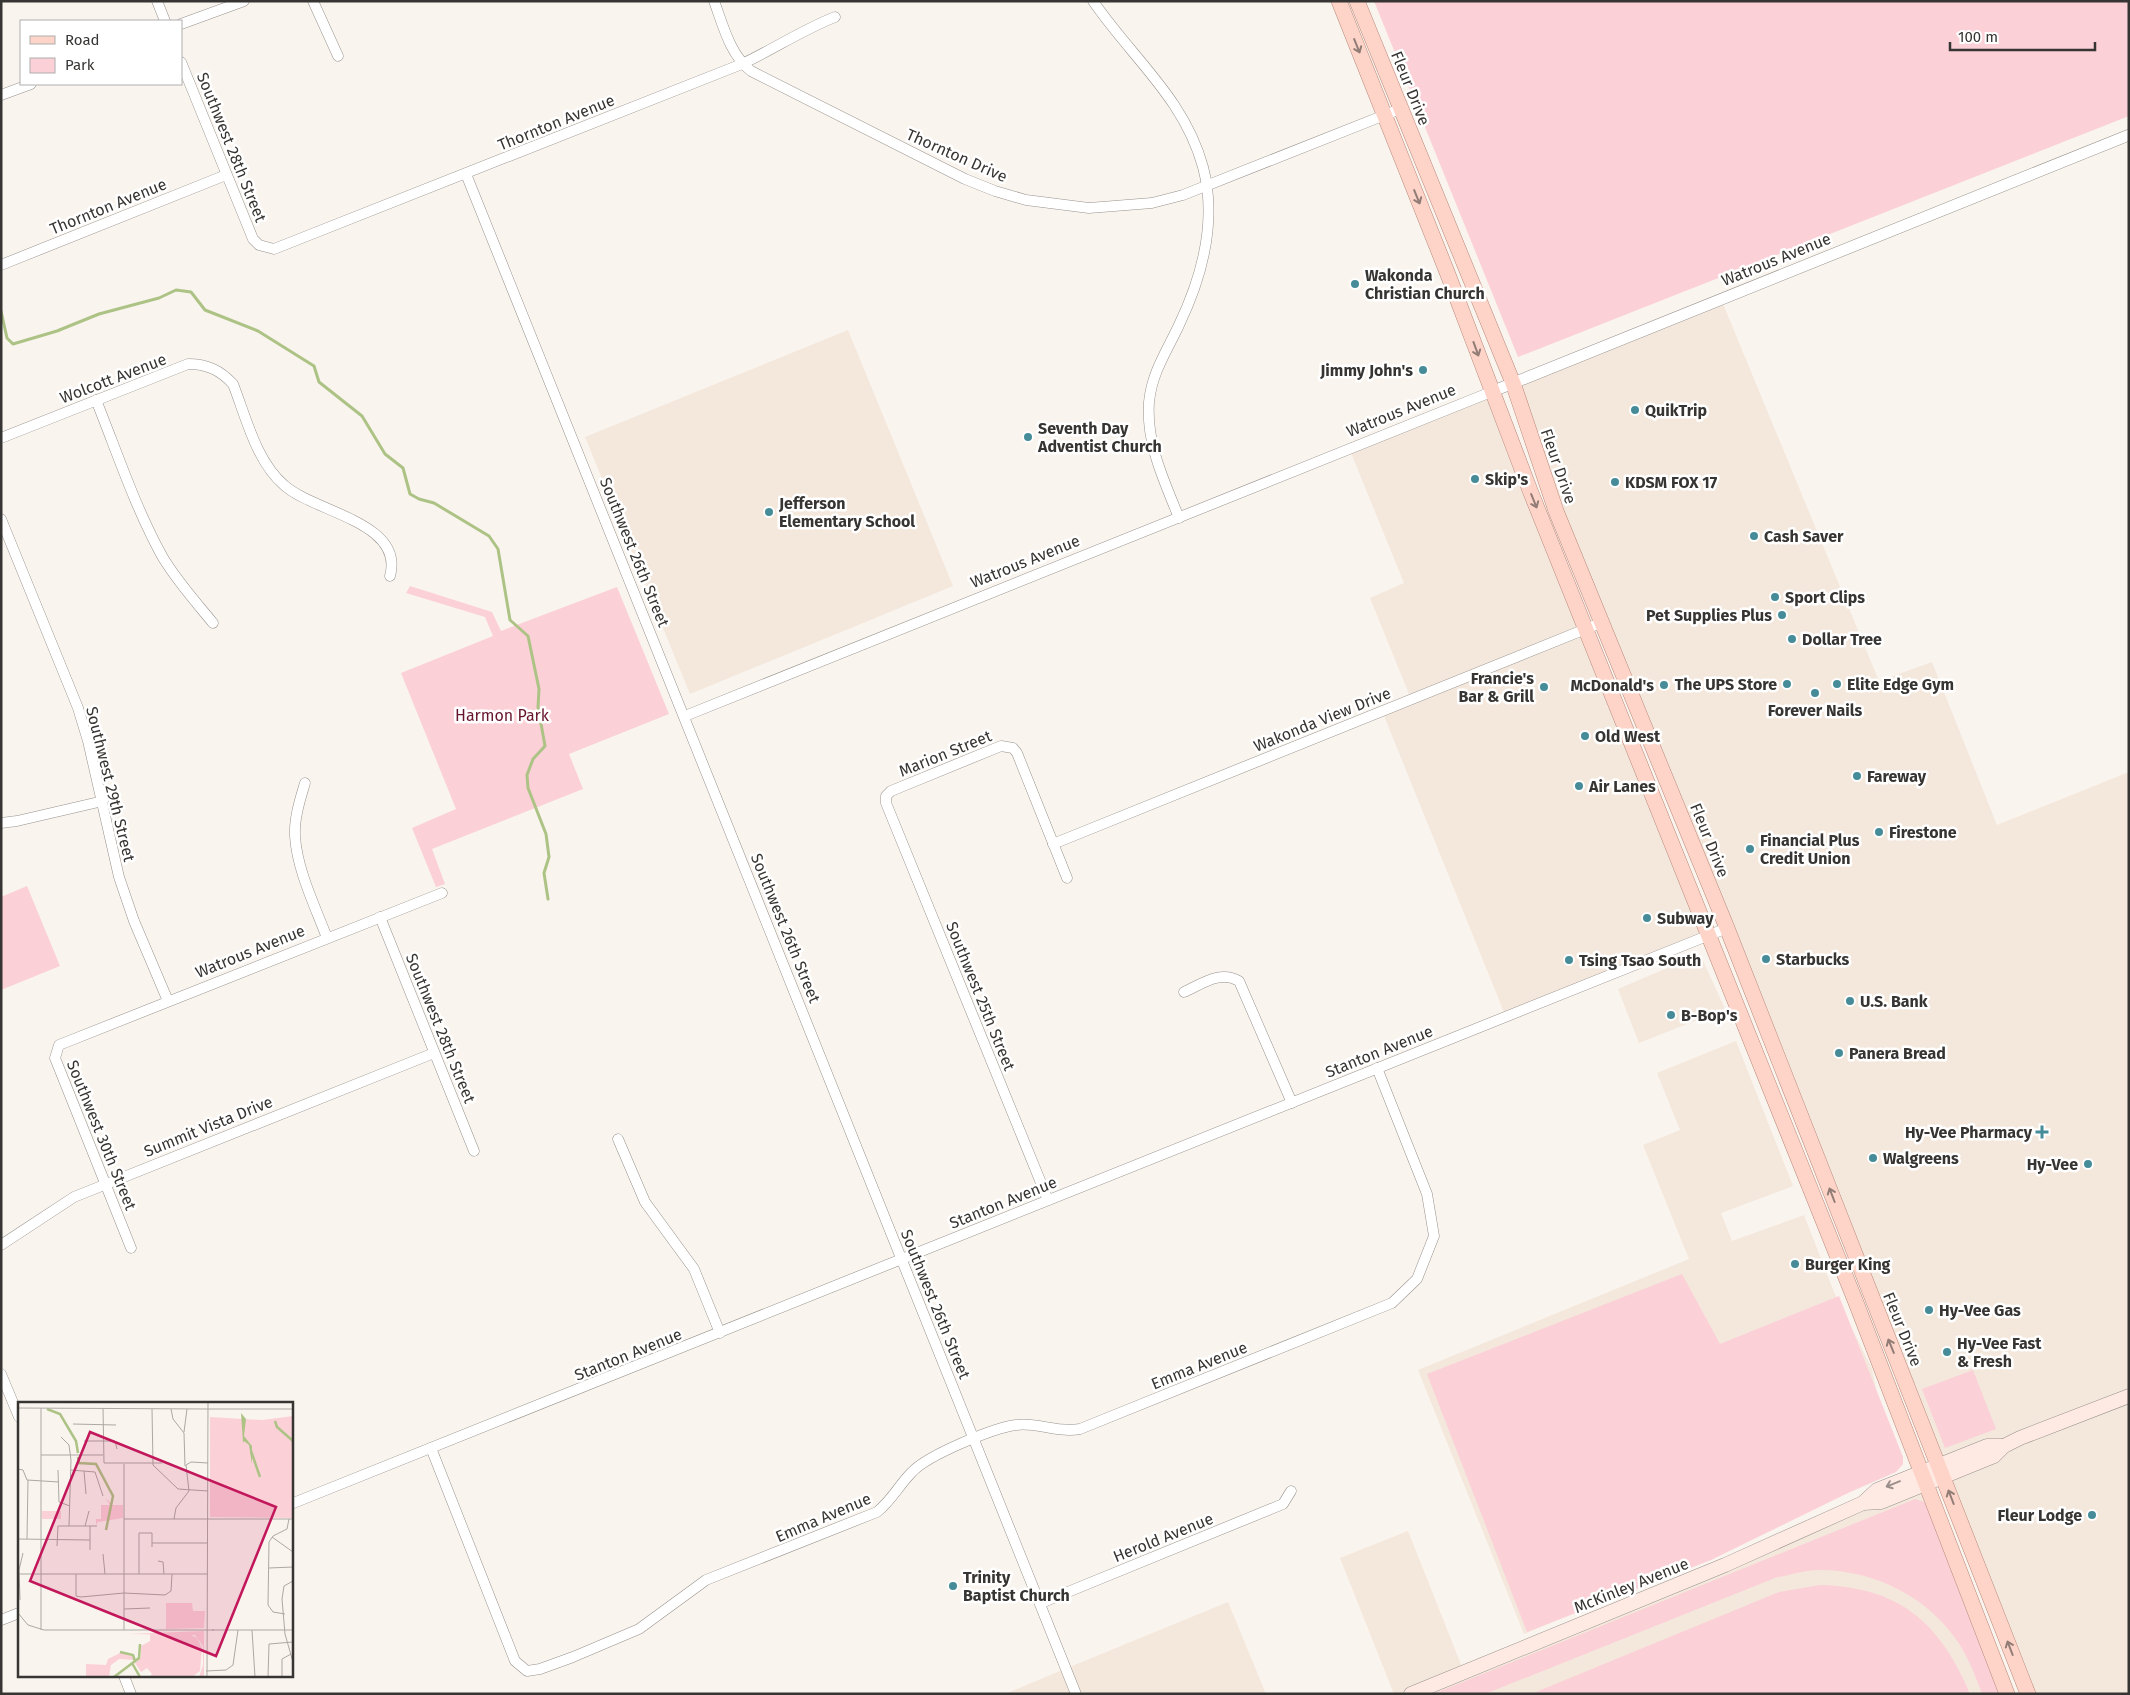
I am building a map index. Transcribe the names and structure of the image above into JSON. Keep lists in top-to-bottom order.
{
  "streets": {
    "main road": ["Fleur Drive", "McKinley Avenue"],
    "street": [
      "Thornton Avenue",
      "Southwest 28th Street",
      "Thornton Drive",
      "Watrous Avenue",
      "Wolcott Avenue",
      "Southwest 26th Street",
      "Wakonda View Drive",
      "Marion Street",
      "Southwest 29th Street",
      "Southwest 25th Street",
      "Stanton Avenue",
      "Summit Vista Drive",
      "Southwest 30th Street",
      "Emma Avenue",
      "Herold Avenue"
    ]
  },
  "crossings": [
    ["Fleur Drive", "Thornton Drive"],
    ["Fleur Drive", "Watrous Avenue"],
    ["Fleur Drive", "Wakonda View Drive"],
    ["Fleur Drive", "Stanton Avenue"],
    ["Fleur Drive", "McKinley Avenue"],
    ["Thornton Avenue", "Southwest 28th Street"],
    ["Thornton Avenue", "Thornton Drive"],
    ["Thornton Avenue", "Southwest 26th Street"],
    ["Southwest 28th Street", "Watrous Avenue"],
    ["Southwest 28th Street", "Summit Vista Drive"],
    ["Watrous Avenue", "Southwest 26th Street"],
    ["Watrous Avenue", "Southwest 29th Street"],
    ["Watrous Avenue", "Southwest 30th Street"],
    ["Southwest 26th Street", "Stanton Avenue"],
    ["Southwest 26th Street", "Emma Avenue"],
    ["Southwest 26th Street", "Herold Avenue"],
    ["Wakonda View Drive", "Marion Street"],
    ["Marion Street", "Southwest 25th Street"],
    ["Southwest 25th Street", "Stanton Avenue"],
    ["Stanton Avenue", "Emma Avenue"],
    ["Summit Vista Drive", "Southwest 30th Street"]
  ],
  "parks": ["Harmon Park"],
  "places": {
    "other": [
      "Wakonda Christian Church",
      "Jimmy John's",
      "QuikTrip",
      "Seventh Day Adventist Church",
      "Skip's",
      "KDSM FOX 17",
      "Jefferson Elementary School",
      "Cash Saver",
      "Sport Clips",
      "Pet Supplies Plus",
      "Dollar Tree",
      "The UPS Store",
      "Elite Edge Gym",
      "McDonald's",
      "Francie's Bar & Grill",
      "Forever Nails",
      "Old West",
      "Fareway",
      "Air Lanes",
      "Firestone",
      "Financial Plus Credit Union",
      "Subway",
      "Starbucks",
      "Tsing Tsao South",
      "U.S. Bank",
      "B-Bop's",
      "Panera Bread",
      "Walgreens",
      "Hy-Vee",
      "Burger King",
      "Hy-Vee Gas",
      "Hy-Vee Fast & Fresh",
      "Fleur Lodge",
      "Trinity Baptist Church"
    ],
    "health": ["Hy-Vee Pharmacy"]
  },
  "legend": ["Road", "Park"],
  "scale_bar": "100 m"
}
